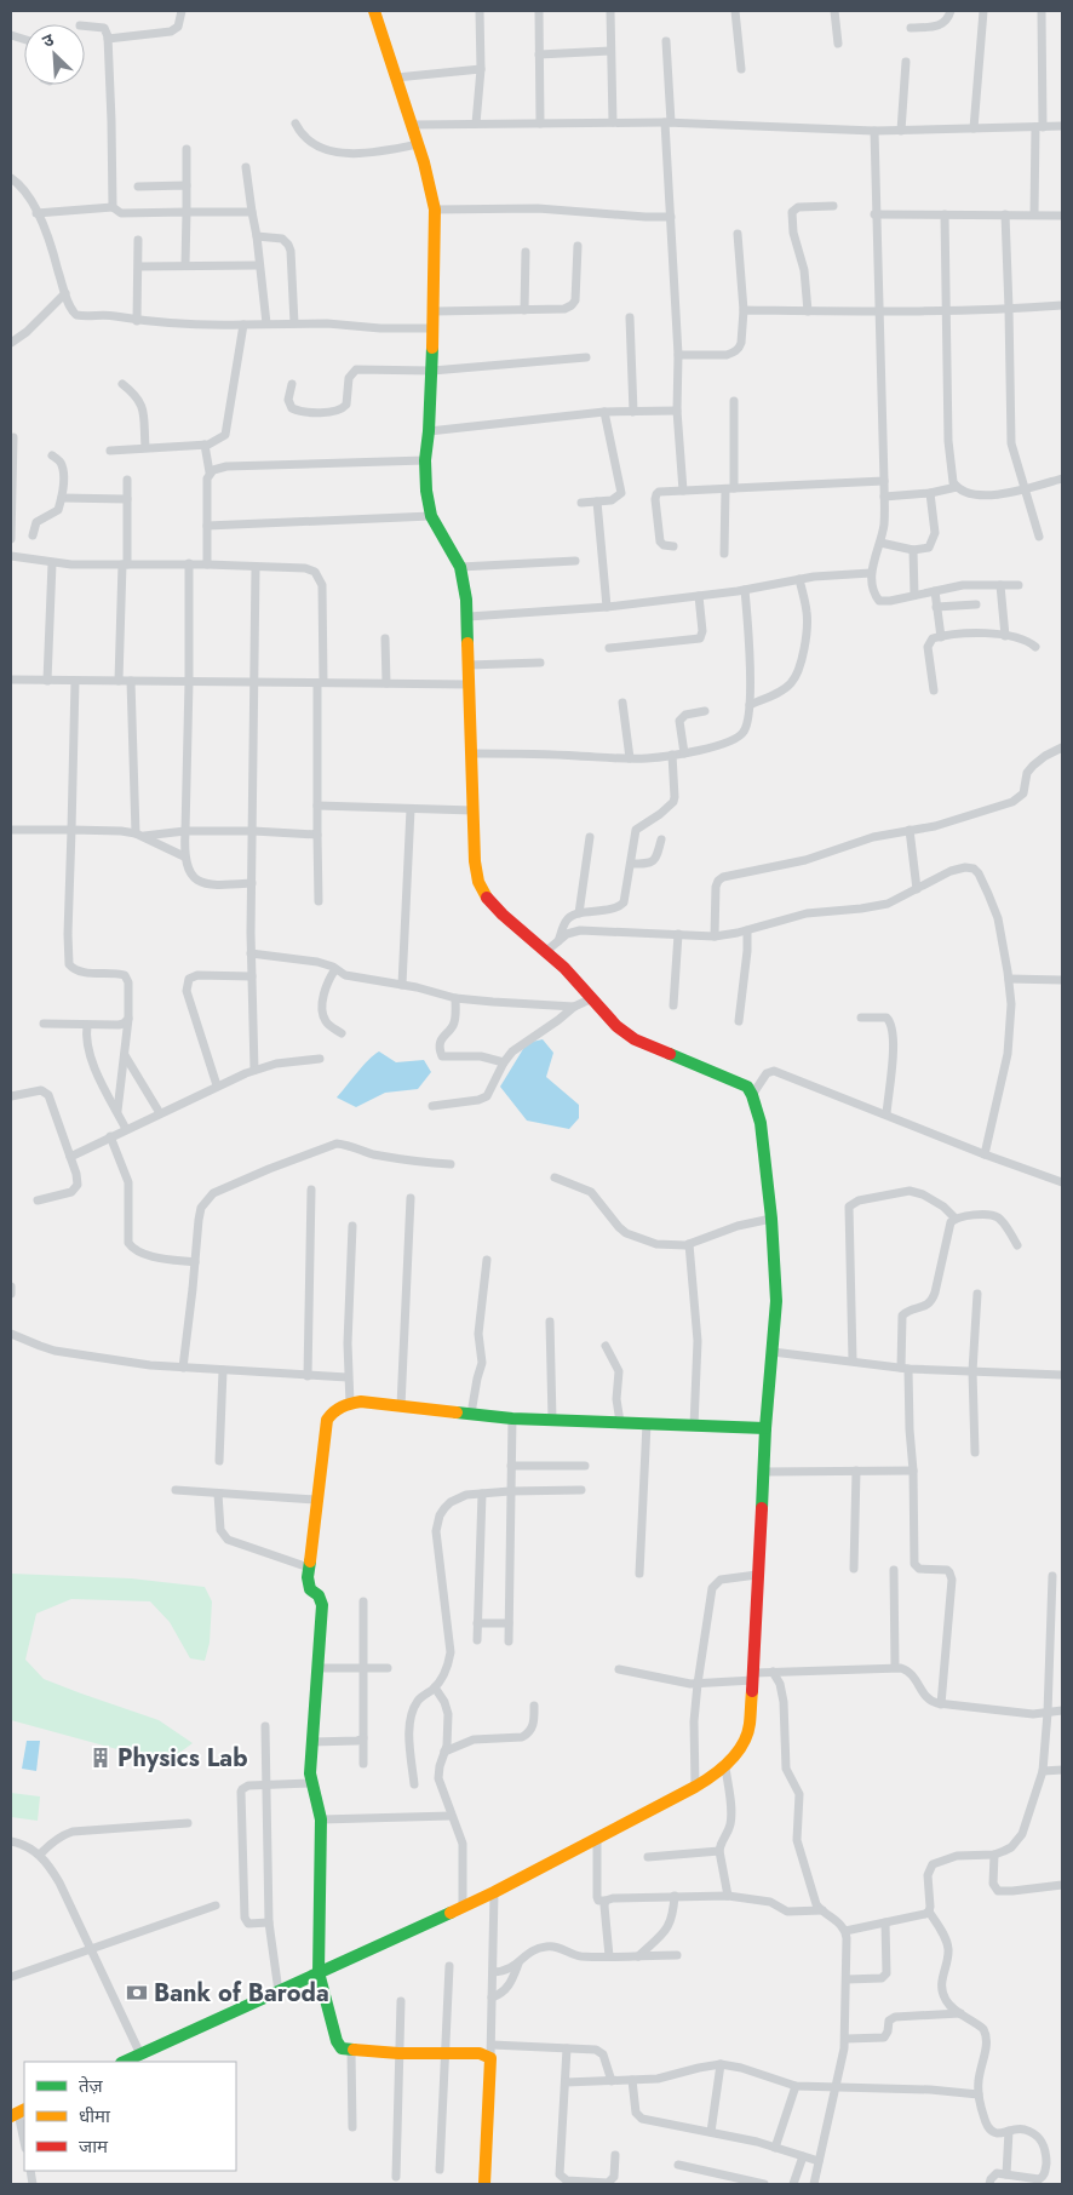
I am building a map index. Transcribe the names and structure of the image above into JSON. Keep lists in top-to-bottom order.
{
  "places": {
    "building": ["Physics Lab"],
    "bank": ["Bank of Baroda"]
  },
  "legend": ["तेज़", "धीमा", "जाम"],
  "north": "top left"
}
